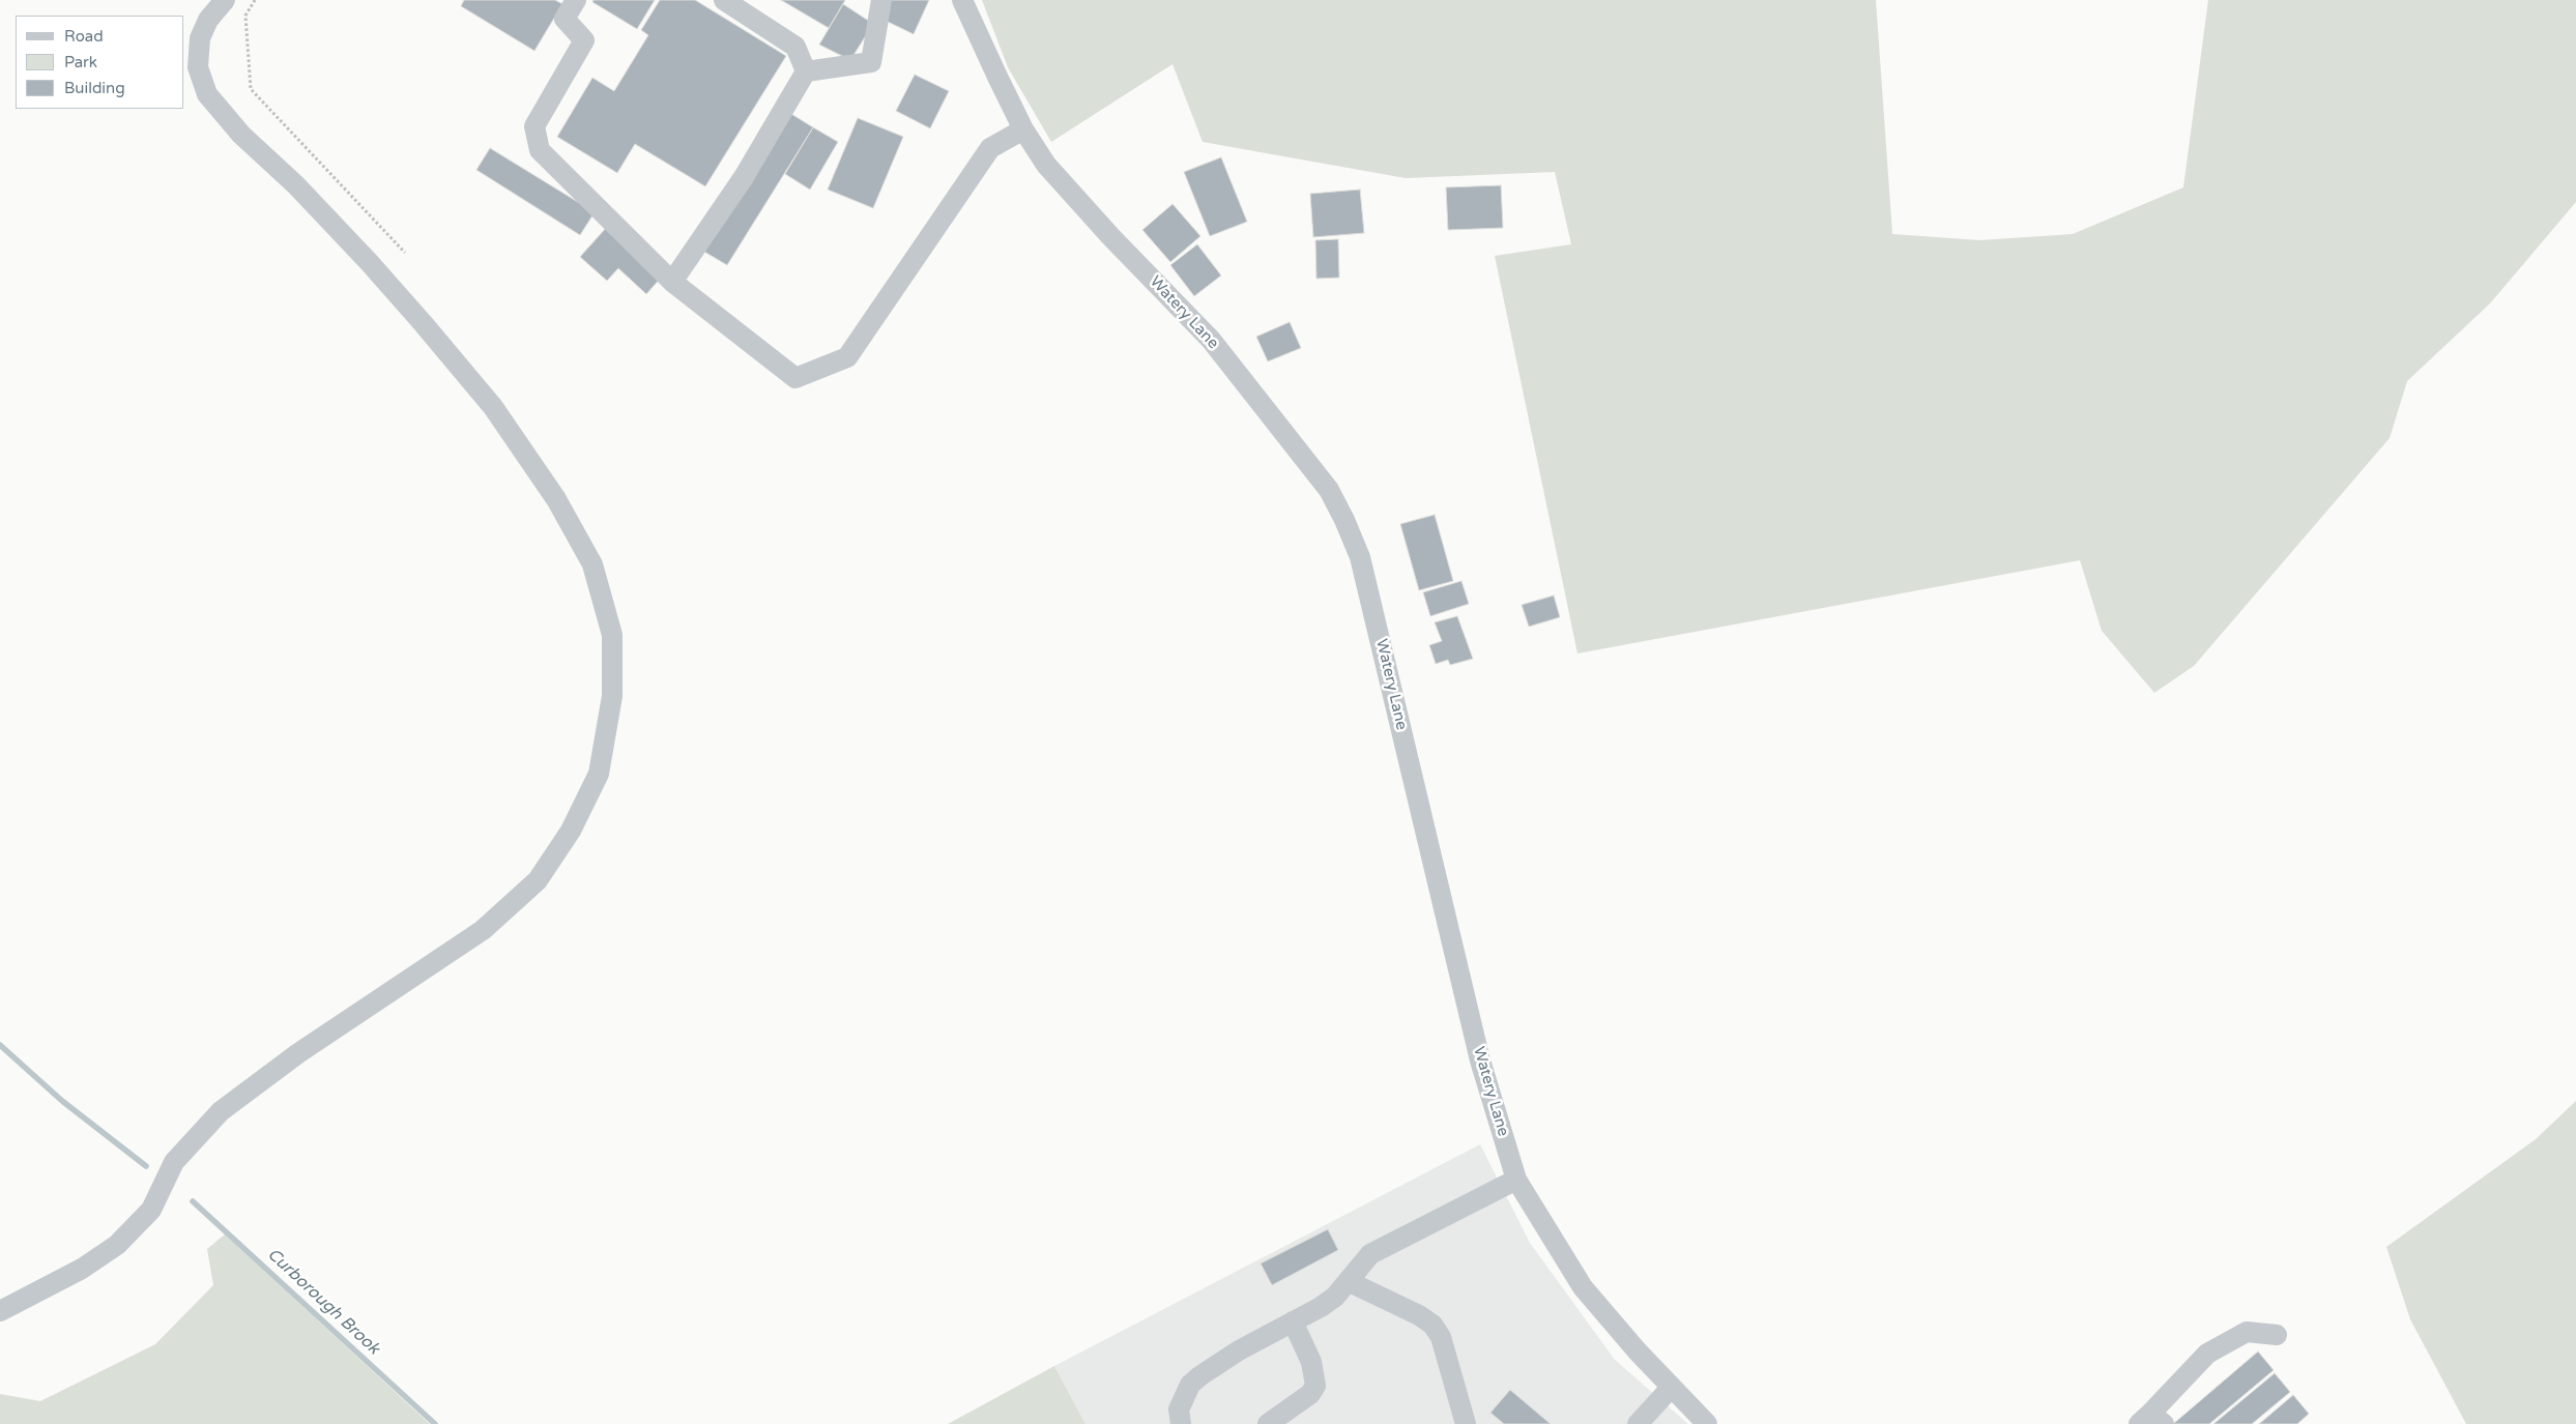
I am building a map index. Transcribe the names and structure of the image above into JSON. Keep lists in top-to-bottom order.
{
  "streets": {
    "street": ["Watery Lane"]
  },
  "water": ["Curborough Brook"],
  "legend": ["Road", "Park", "Building"]
}
